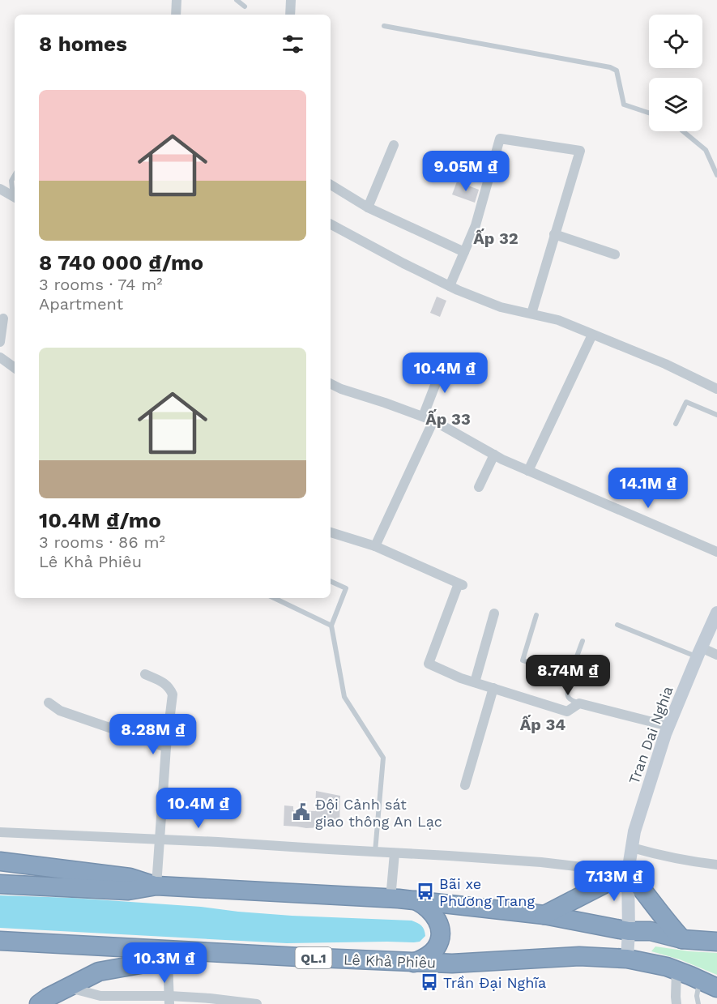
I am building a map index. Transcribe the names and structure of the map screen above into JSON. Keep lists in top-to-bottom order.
{
  "streets": {
    "highway": ["QL.1", "Lê Khả Phiêu"],
    "main road": ["Tran Dai Nghia"]
  },
  "districts": ["Ấp 32", "Ấp 33", "Ấp 34"],
  "places": {
    "public building": ["Đội Cảnh sát giao thông An Lạc"],
    "bus stop": ["Bãi xe Phương Trang", "Trần Đại Nghĩa"]
  },
  "page": {
    "heading": "8 homes",
    "list": [
      {
        "name": "8 740 000 ₫/mo",
        "note": "3 rooms · 74 m² · Apartment"
      },
      {
        "name": "10.4M ₫/mo",
        "note": "3 rooms · 86 m² · Lê Khả Phiêu"
      }
    ],
    "price": [
      "9.05M ₫",
      "10.4M ₫",
      "14.1M ₫",
      "8.74M ₫",
      "8.28M ₫",
      "10.4M ₫",
      "7.13M ₫",
      "10.3M ₫"
    ]
  }
}
